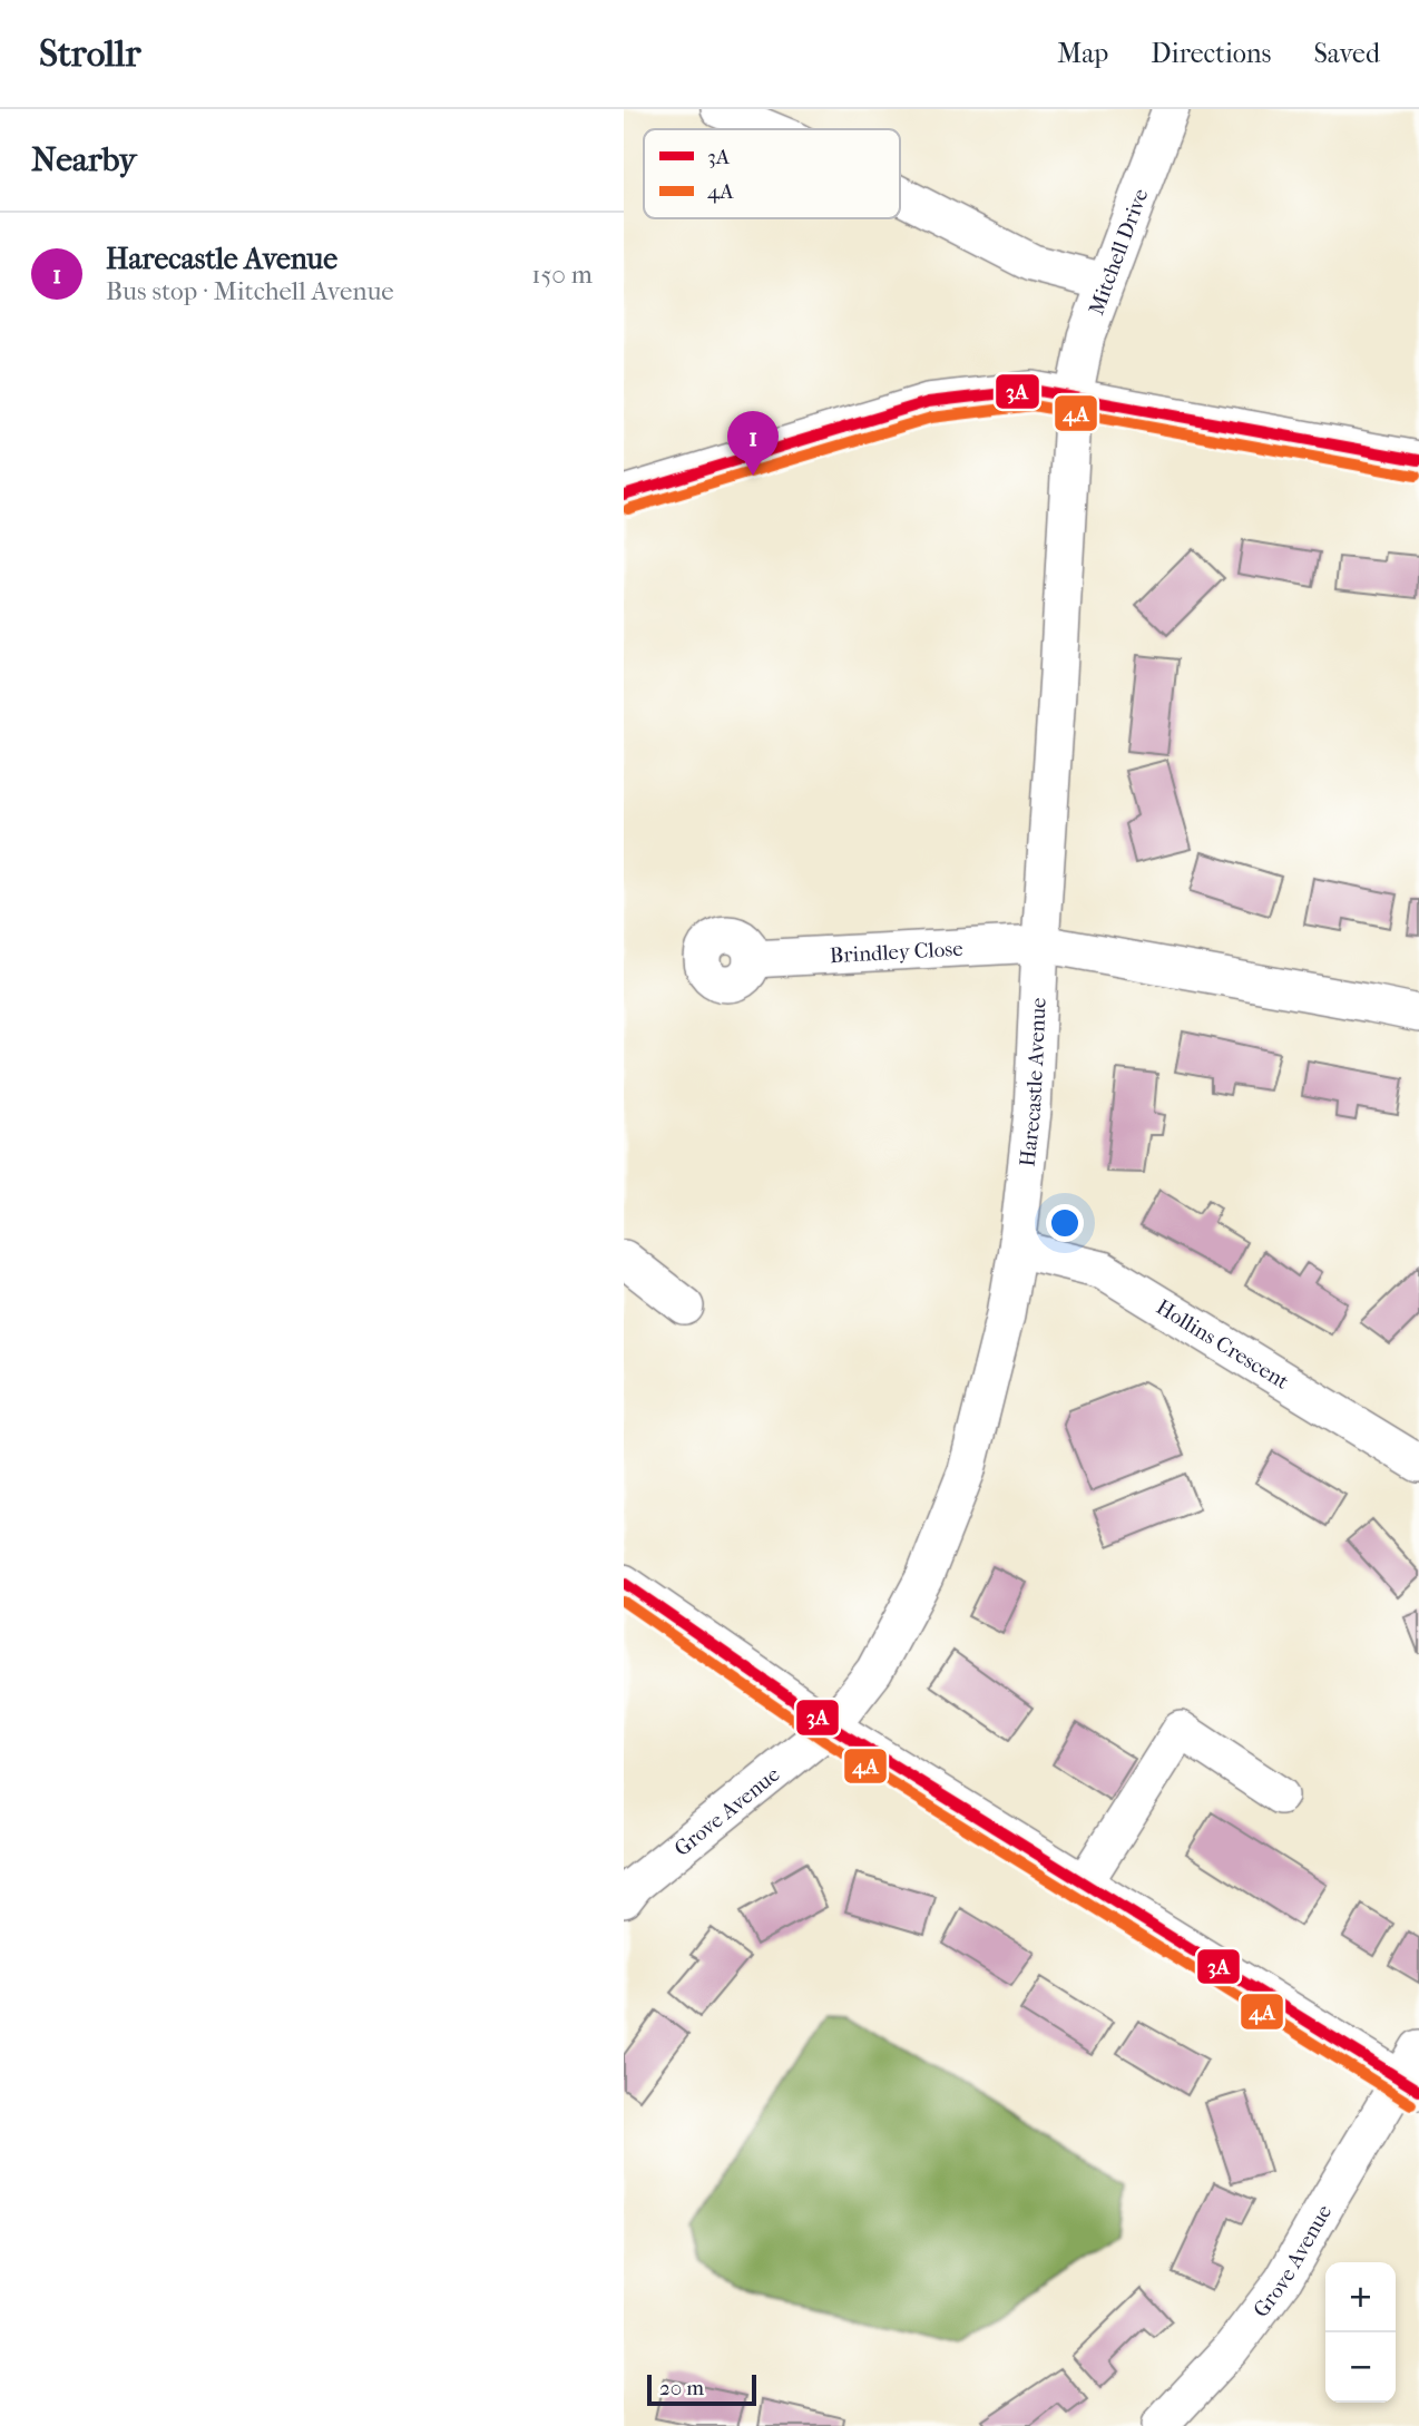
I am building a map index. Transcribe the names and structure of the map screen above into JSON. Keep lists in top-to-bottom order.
{
  "streets": {
    "street": [
      "Mitchell Drive",
      "Brindley Close",
      "Harecastle Avenue",
      "Hollins Crescent",
      "Grove Avenue"
    ]
  },
  "crossings": [
    ["Mitchell Drive", "Harecastle Avenue"],
    ["Brindley Close", "Harecastle Avenue"],
    ["Harecastle Avenue", "Hollins Crescent"],
    ["Harecastle Avenue", "Grove Avenue"]
  ],
  "lines": ["transit line 3A", "transit line 4A"],
  "legend": ["3A", "4A"],
  "scale_bar": "20 m",
  "page": {
    "header": "Strollr",
    "nav": ["Map", "Directions", "Saved"],
    "heading": "Nearby",
    "list": [
      {
        "mark": "1",
        "name": "Harecastle Avenue",
        "note": "Bus stop · Mitchell Avenue",
        "value": "150 m"
      }
    ],
    "pins": "1",
    "map_buttons": ["+", "−"],
    "scale": "20 m"
  }
}
